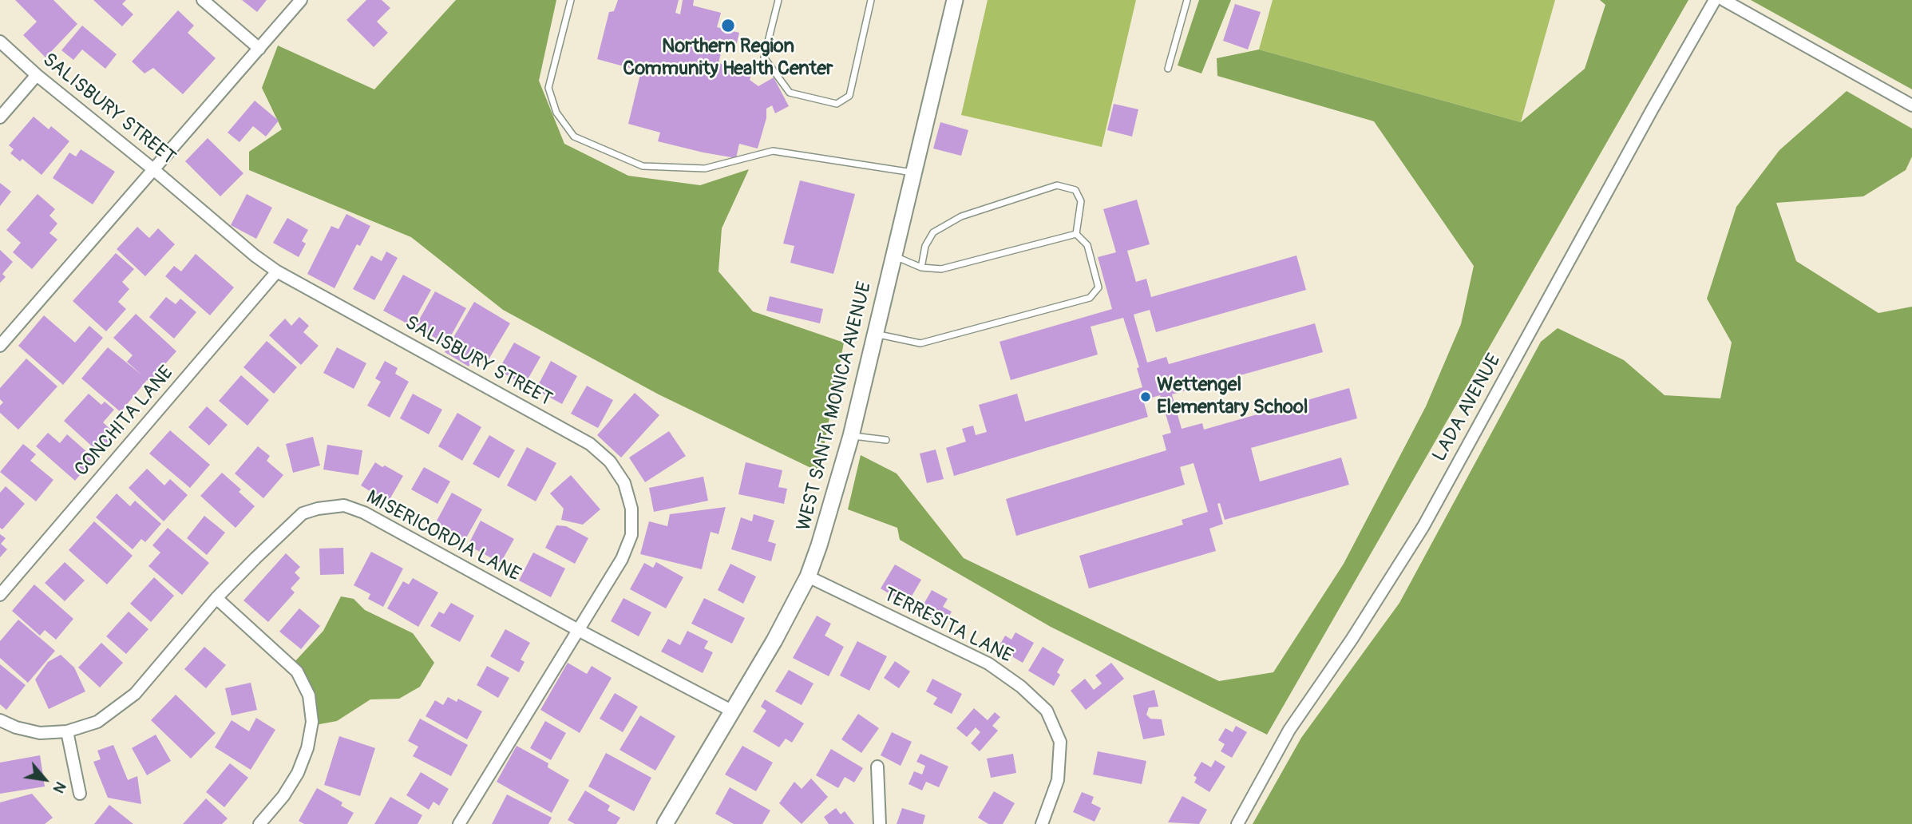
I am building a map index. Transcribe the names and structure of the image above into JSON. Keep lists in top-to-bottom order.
{
  "streets": {
    "main road": ["WEST SANTA MONICA AVENUE"],
    "street": [
      "SALISBURY STREET",
      "LADA AVENUE",
      "CONCHITA LANE",
      "MISERICORDIA LANE",
      "TERRESITA LANE"
    ]
  },
  "crossings": [
    ["SALISBURY STREET", "CONCHITA LANE"],
    ["SALISBURY STREET", "MISERICORDIA LANE"],
    ["WEST SANTA MONICA AVENUE", "MISERICORDIA LANE"],
    ["WEST SANTA MONICA AVENUE", "TERRESITA LANE"]
  ],
  "places": ["Northern Region Community Health Center", "Wettengel Elementary School"],
  "north": "bottom right"
}
